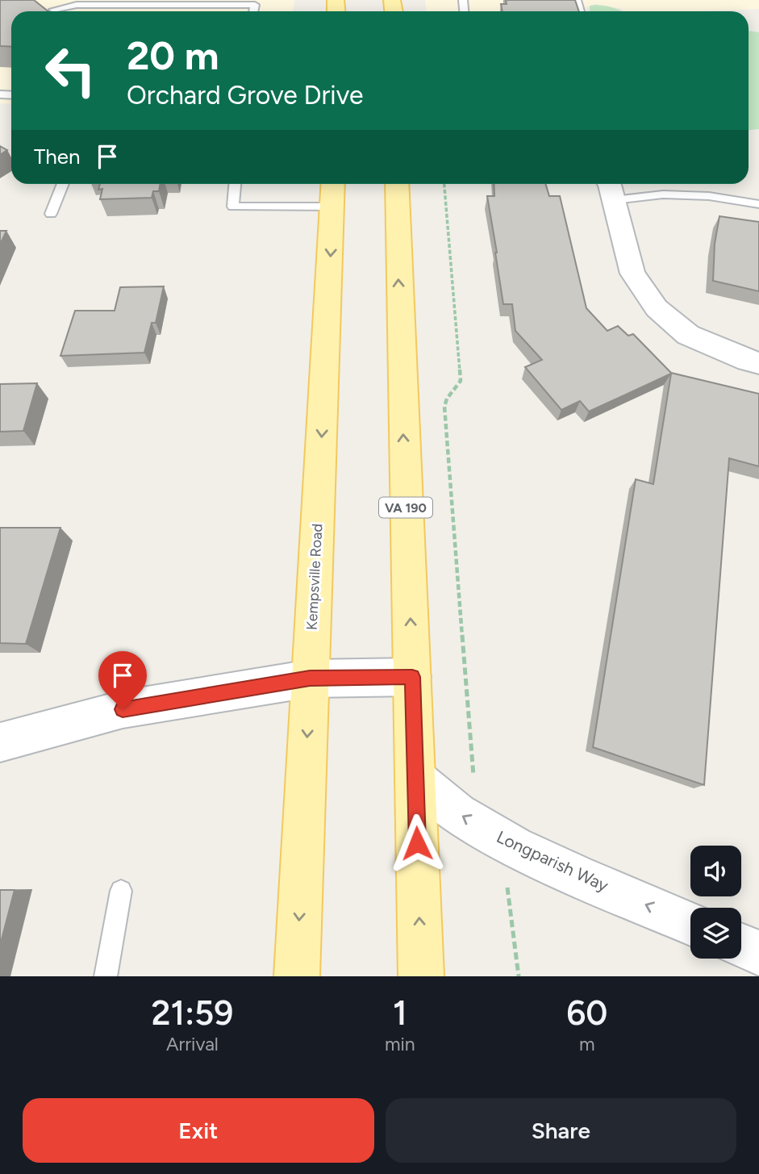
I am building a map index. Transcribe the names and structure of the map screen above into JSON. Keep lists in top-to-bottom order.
{
  "streets": {
    "main road": ["VA 190", "Kempsville Road"],
    "street": ["Longparish Way"]
  },
  "crossings": [
    ["VA 190", "Longparish Way"]
  ],
  "one_way": ["Longparish Way"],
  "page": {
    "turn": ["20 m", "Orchard Grove Drive"],
    "then": "Then",
    "eta": [
      "21:59",
      "Arrival",
      "1",
      "min",
      "60",
      "m"
    ],
    "buttons": ["Exit", "Share"]
  }
}
